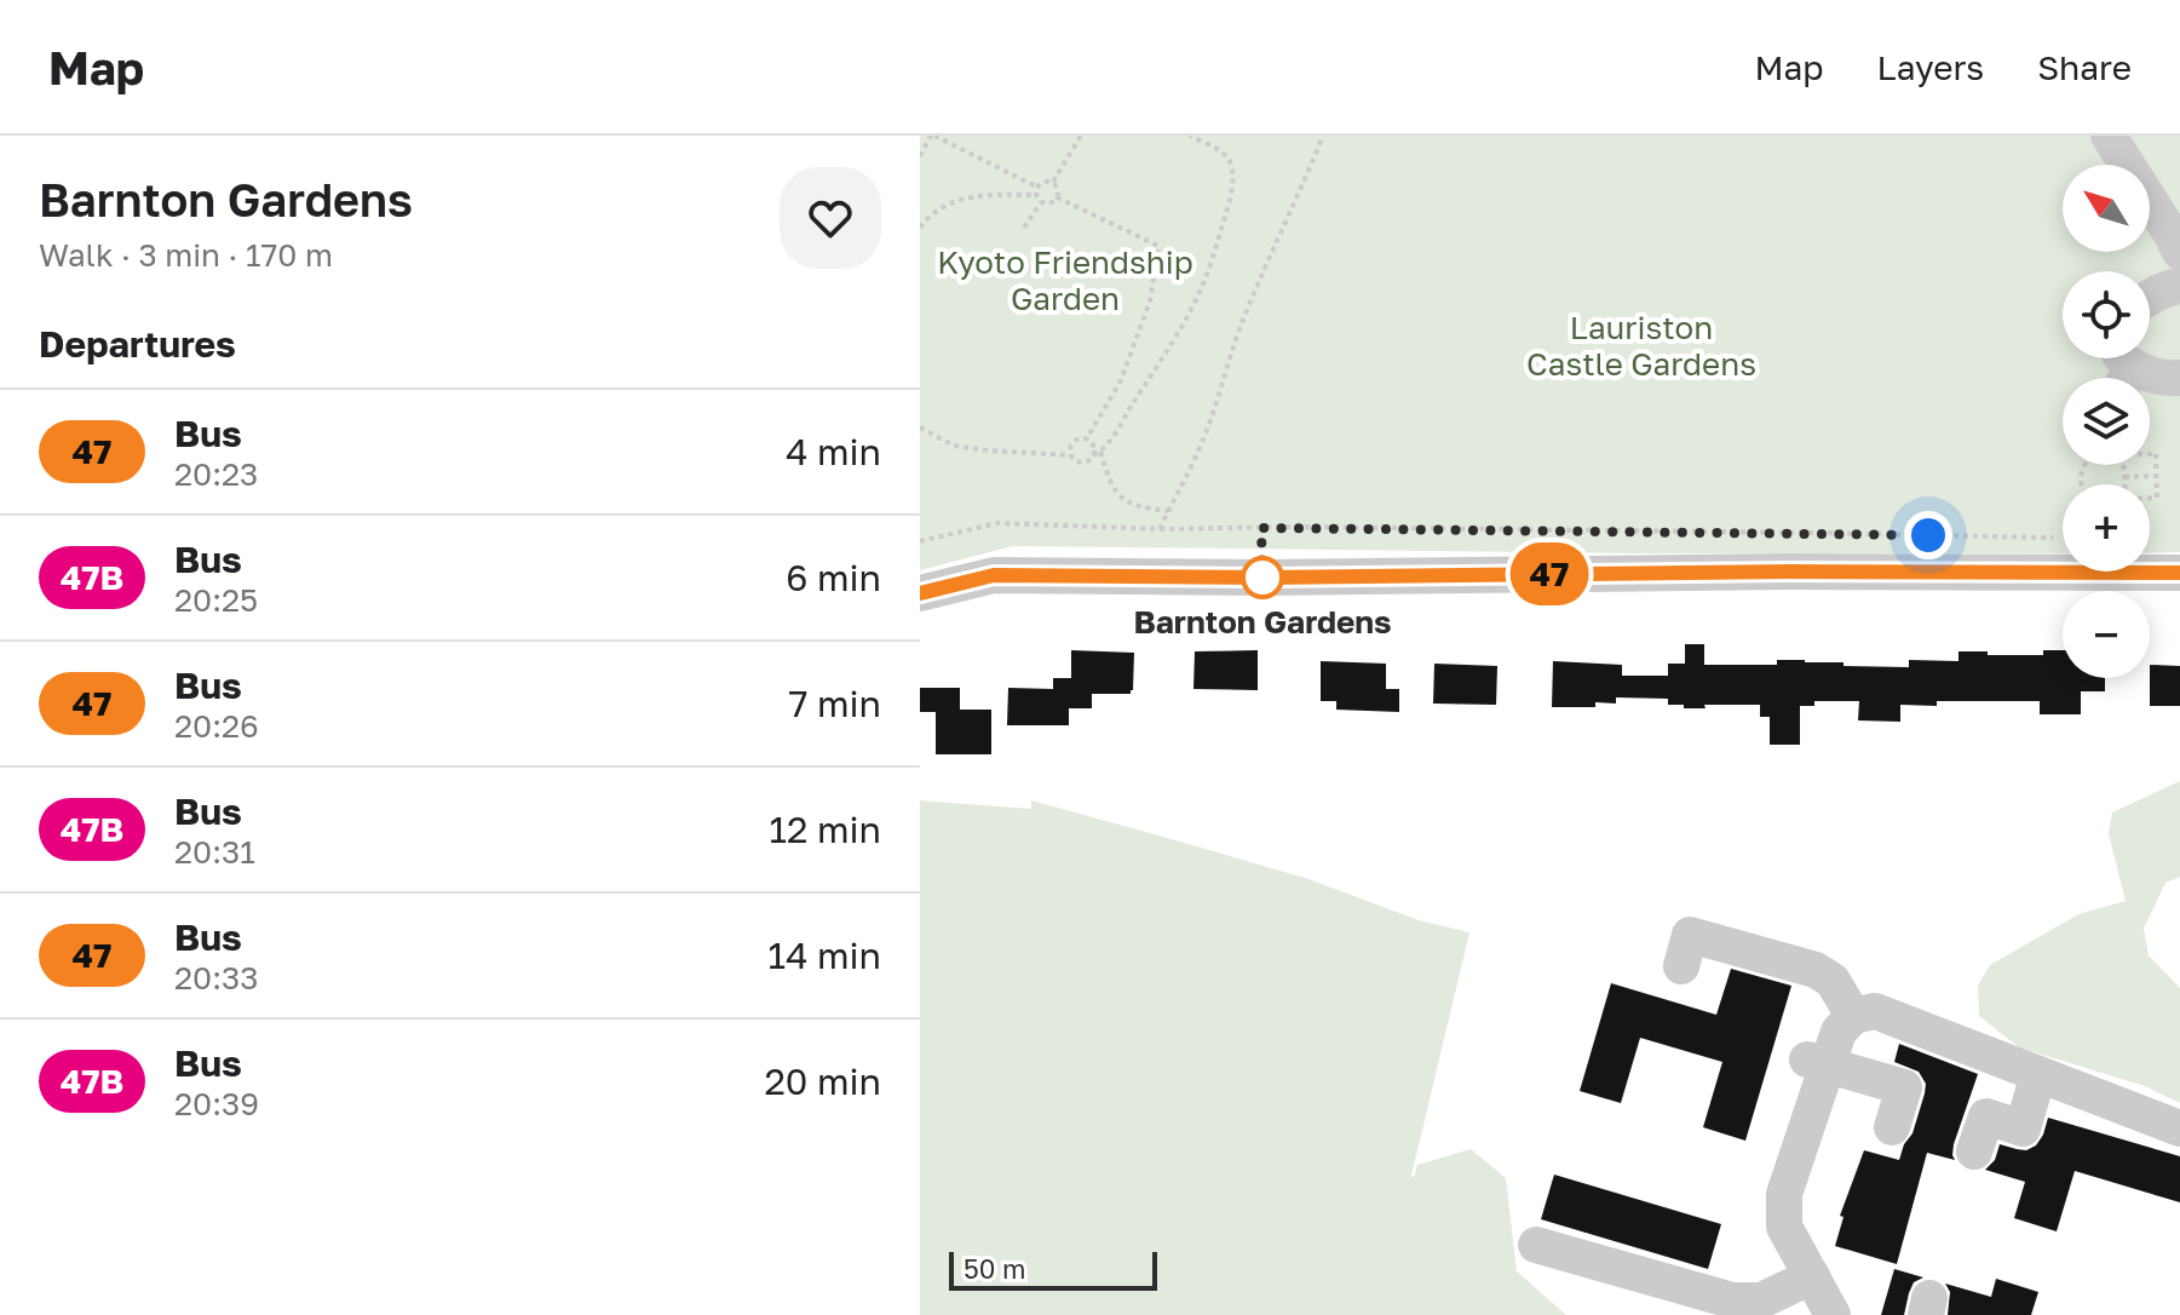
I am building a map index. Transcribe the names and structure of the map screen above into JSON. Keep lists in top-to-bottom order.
{
  "parks": ["Kyoto Friendship Garden", "Lauriston Castle Gardens"],
  "places": ["Barnton Gardens"],
  "lines": ["bus line 47"],
  "scale_bar": "50 m",
  "north": "top left",
  "page": {
    "header": "Map",
    "nav": ["Map", "Layers", "Share"],
    "heading": [
      ["Barnton Gardens", "Walk · 3 min · 170 m"],
      "Departures"
    ],
    "on_map": "47",
    "map_buttons": ["+", "−"],
    "list": [
      {
        "mark": "47",
        "name": "Bus",
        "note": "20:23",
        "value": "4 min"
      },
      {
        "mark": "47B",
        "name": "Bus",
        "note": "20:25",
        "value": "6 min"
      },
      {
        "mark": "47",
        "name": "Bus",
        "note": "20:26",
        "value": "7 min"
      },
      {
        "mark": "47B",
        "name": "Bus",
        "note": "20:31",
        "value": "12 min"
      },
      {
        "mark": "47",
        "name": "Bus",
        "note": "20:33",
        "value": "14 min"
      },
      {
        "mark": "47B",
        "name": "Bus",
        "note": "20:39",
        "value": "20 min"
      }
    ],
    "scale": "50 m"
  }
}
